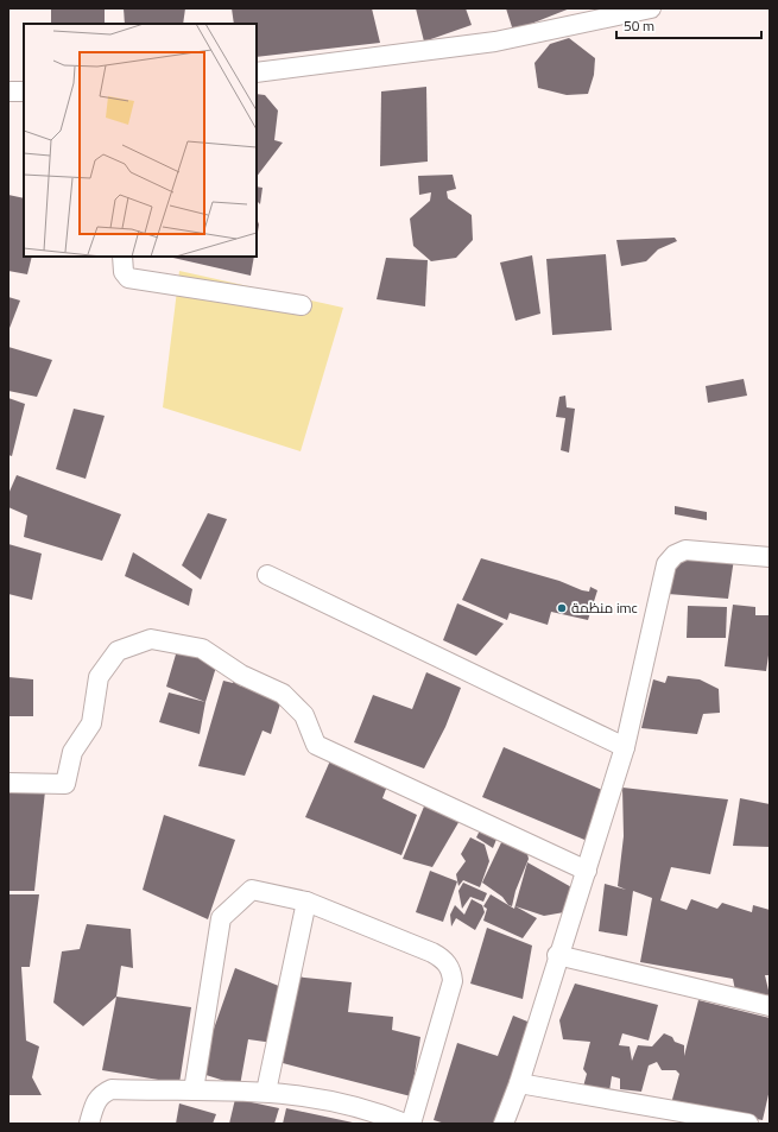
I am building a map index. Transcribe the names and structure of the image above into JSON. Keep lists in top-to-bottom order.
{
  "places": ["منظمة imc"],
  "scale_bar": "50 m"
}
